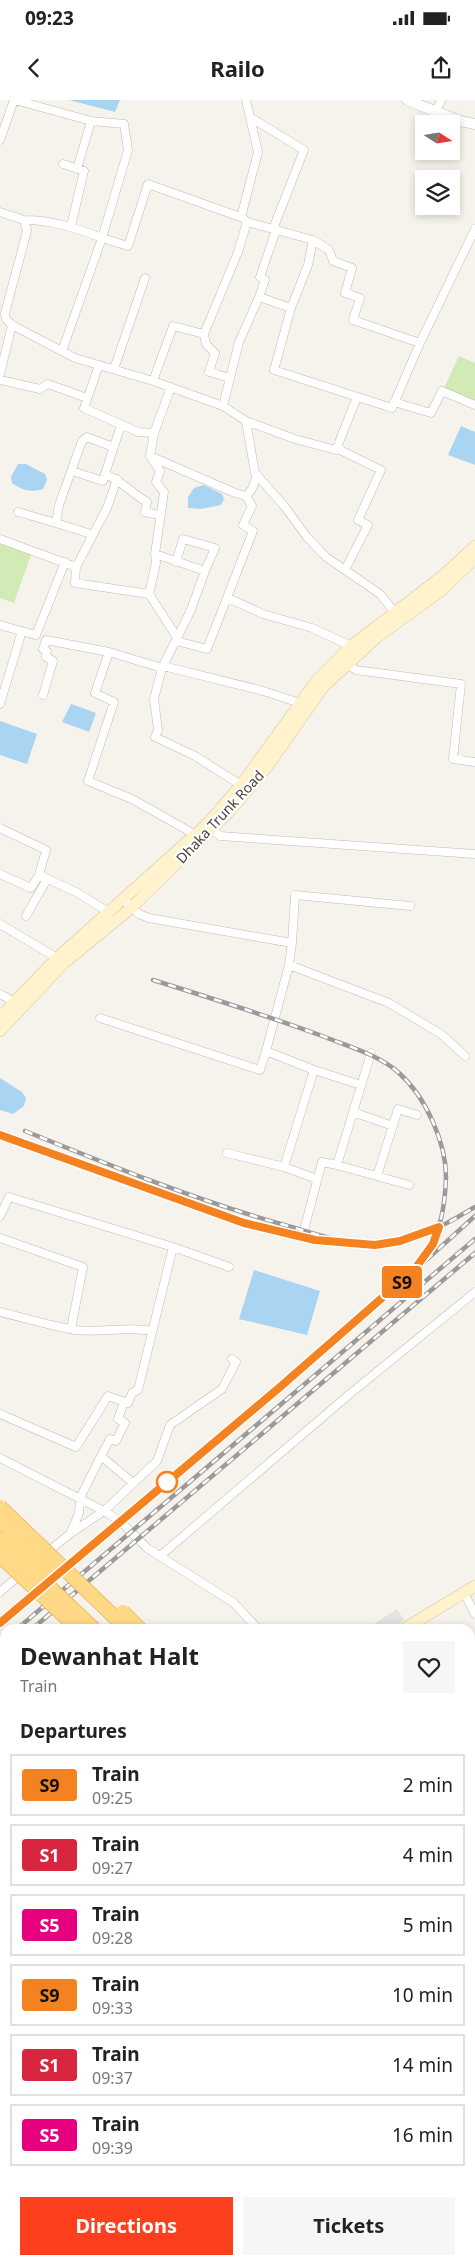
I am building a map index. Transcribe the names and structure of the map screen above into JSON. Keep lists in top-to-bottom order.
{
  "streets": {
    "main road": ["Dhaka Trunk Road"]
  },
  "north": "right",
  "page": {
    "status": "09:23",
    "header": "Railo",
    "on_map": "S9",
    "heading": [
      ["Dewanhat Halt", "Train"],
      "Departures"
    ],
    "list": [
      {
        "mark": "S9",
        "name": "Train",
        "note": "09:25",
        "value": "2 min"
      },
      {
        "mark": "S1",
        "name": "Train",
        "note": "09:27",
        "value": "4 min"
      },
      {
        "mark": "S5",
        "name": "Train",
        "note": "09:28",
        "value": "5 min"
      },
      {
        "mark": "S9",
        "name": "Train",
        "note": "09:33",
        "value": "10 min"
      },
      {
        "mark": "S1",
        "name": "Train",
        "note": "09:37",
        "value": "14 min"
      },
      {
        "mark": "S5",
        "name": "Train",
        "note": "09:39",
        "value": "16 min"
      }
    ],
    "buttons": ["Directions", "Tickets"]
  }
}
